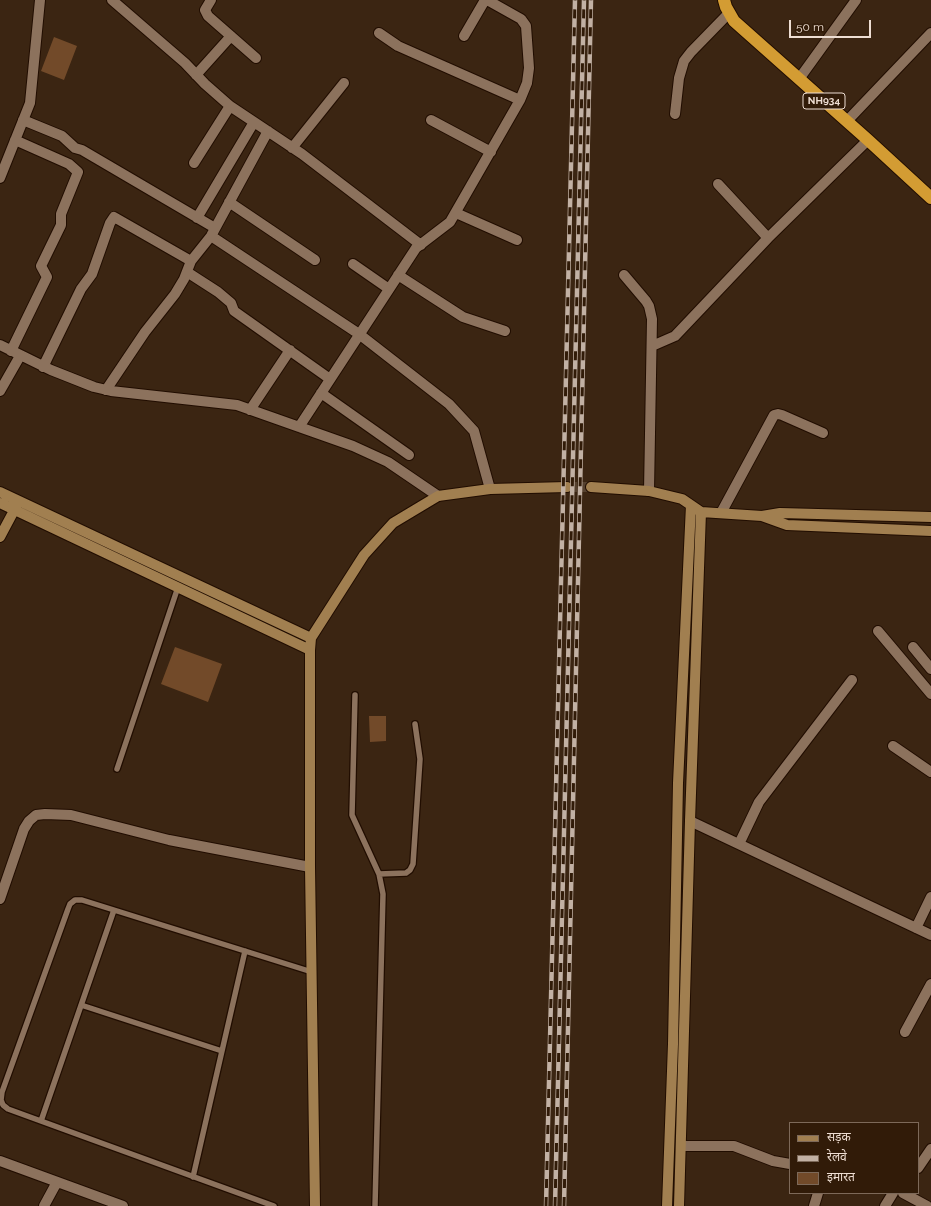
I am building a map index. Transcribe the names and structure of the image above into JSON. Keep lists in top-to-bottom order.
{
  "streets": {
    "highway": ["NH934"]
  },
  "legend": ["सड़क", "रेलवे", "इमारत"],
  "scale_bar": "50 m"
}
